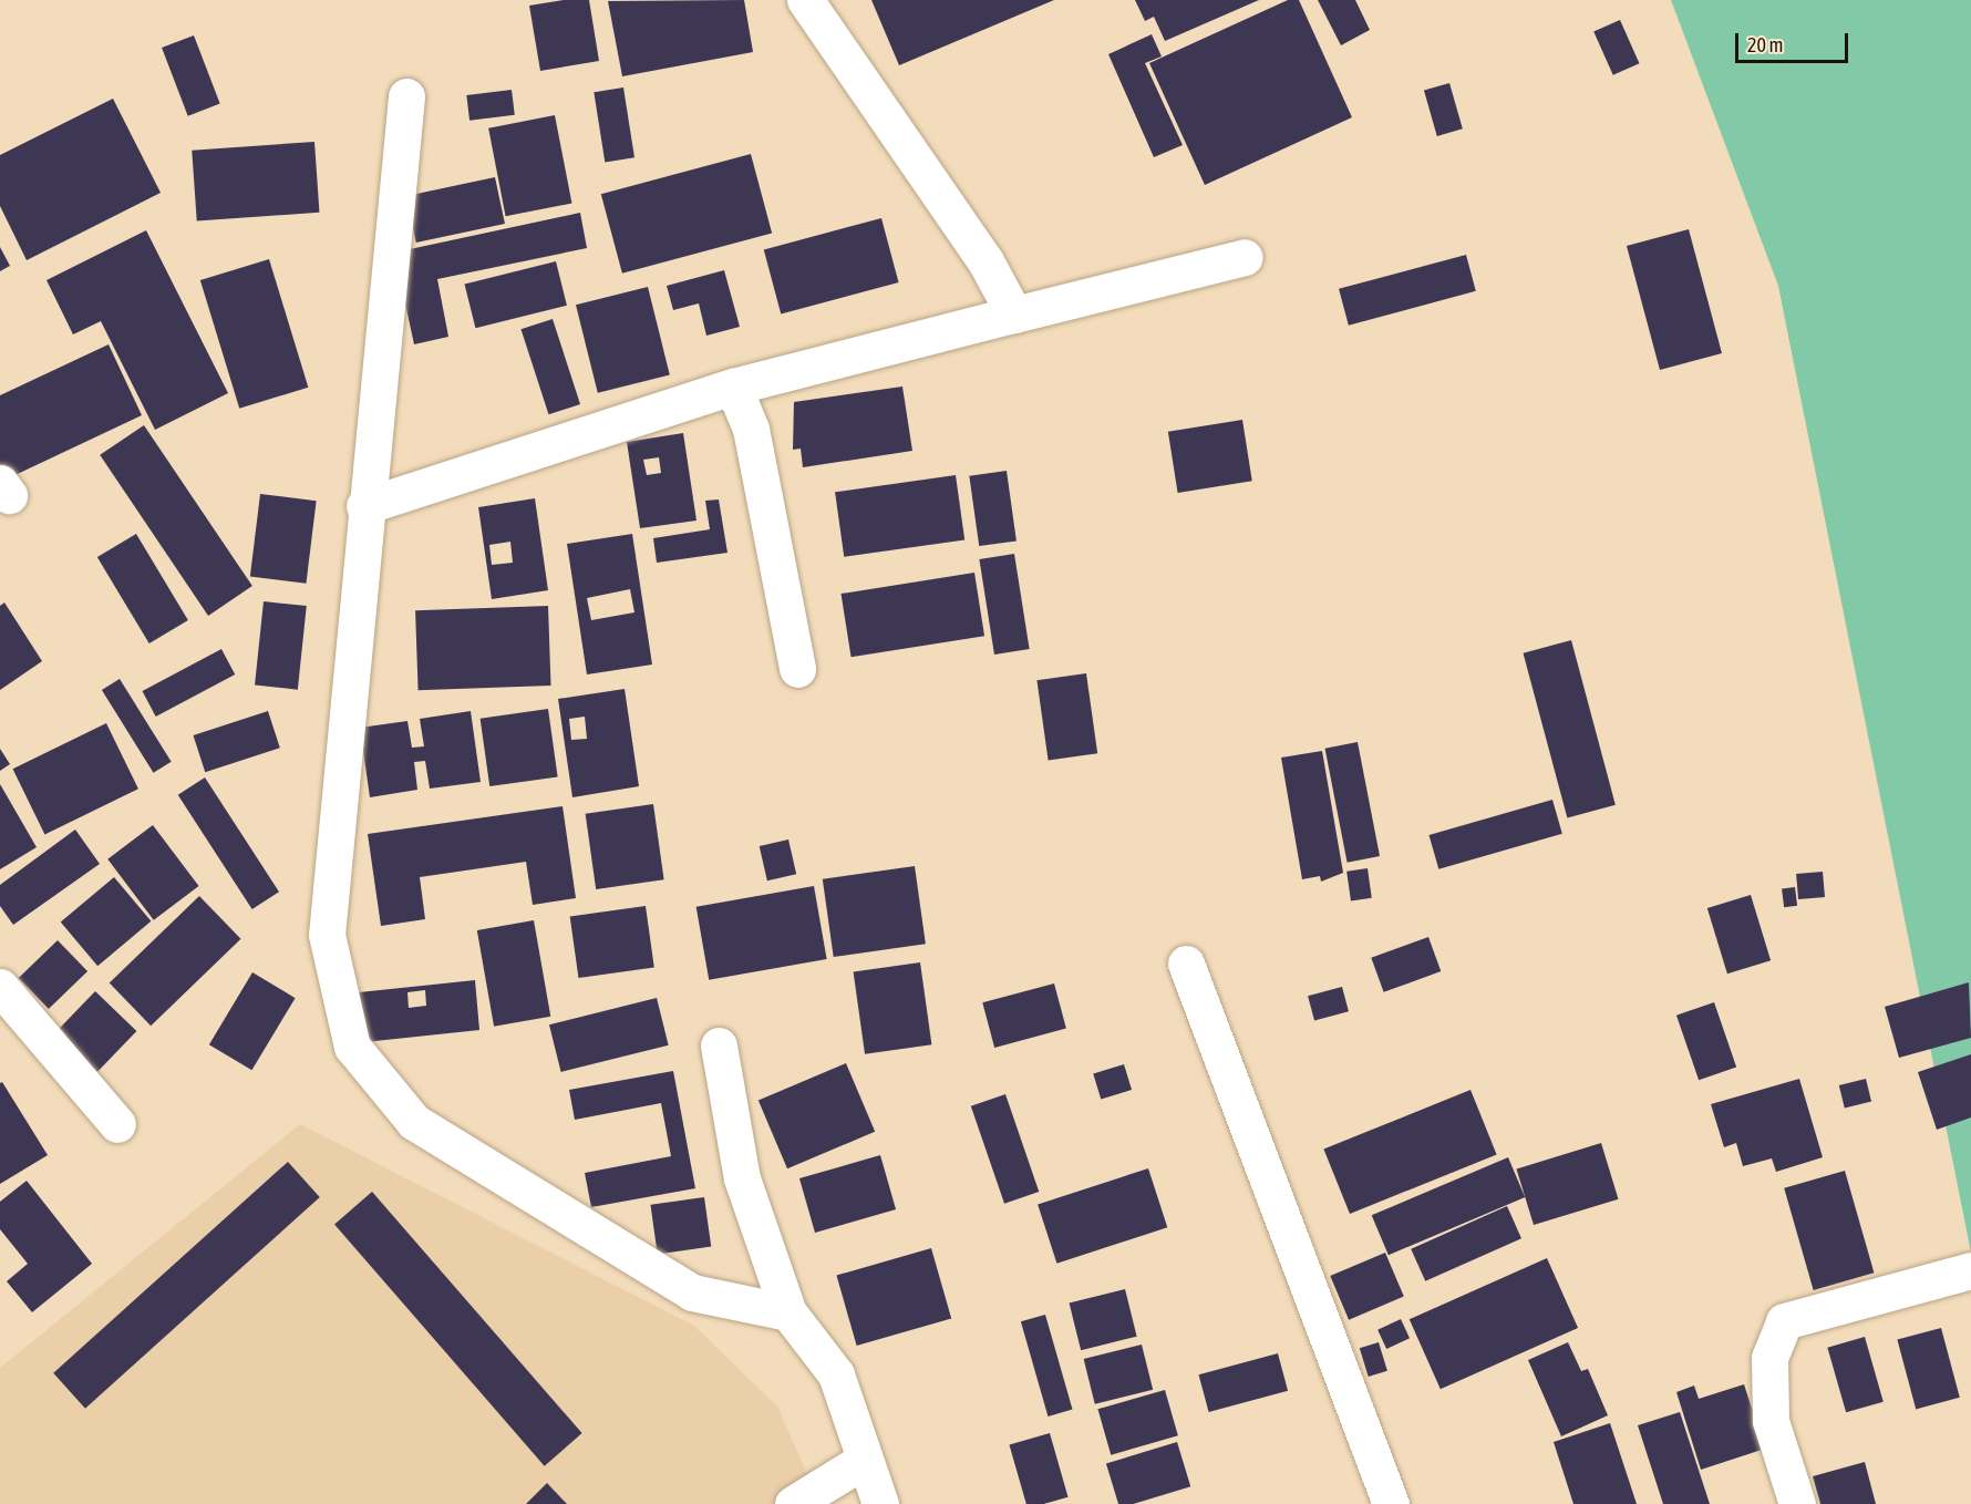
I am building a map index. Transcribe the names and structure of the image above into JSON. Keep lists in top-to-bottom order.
{
  "scale_bar": "20 m"
}
